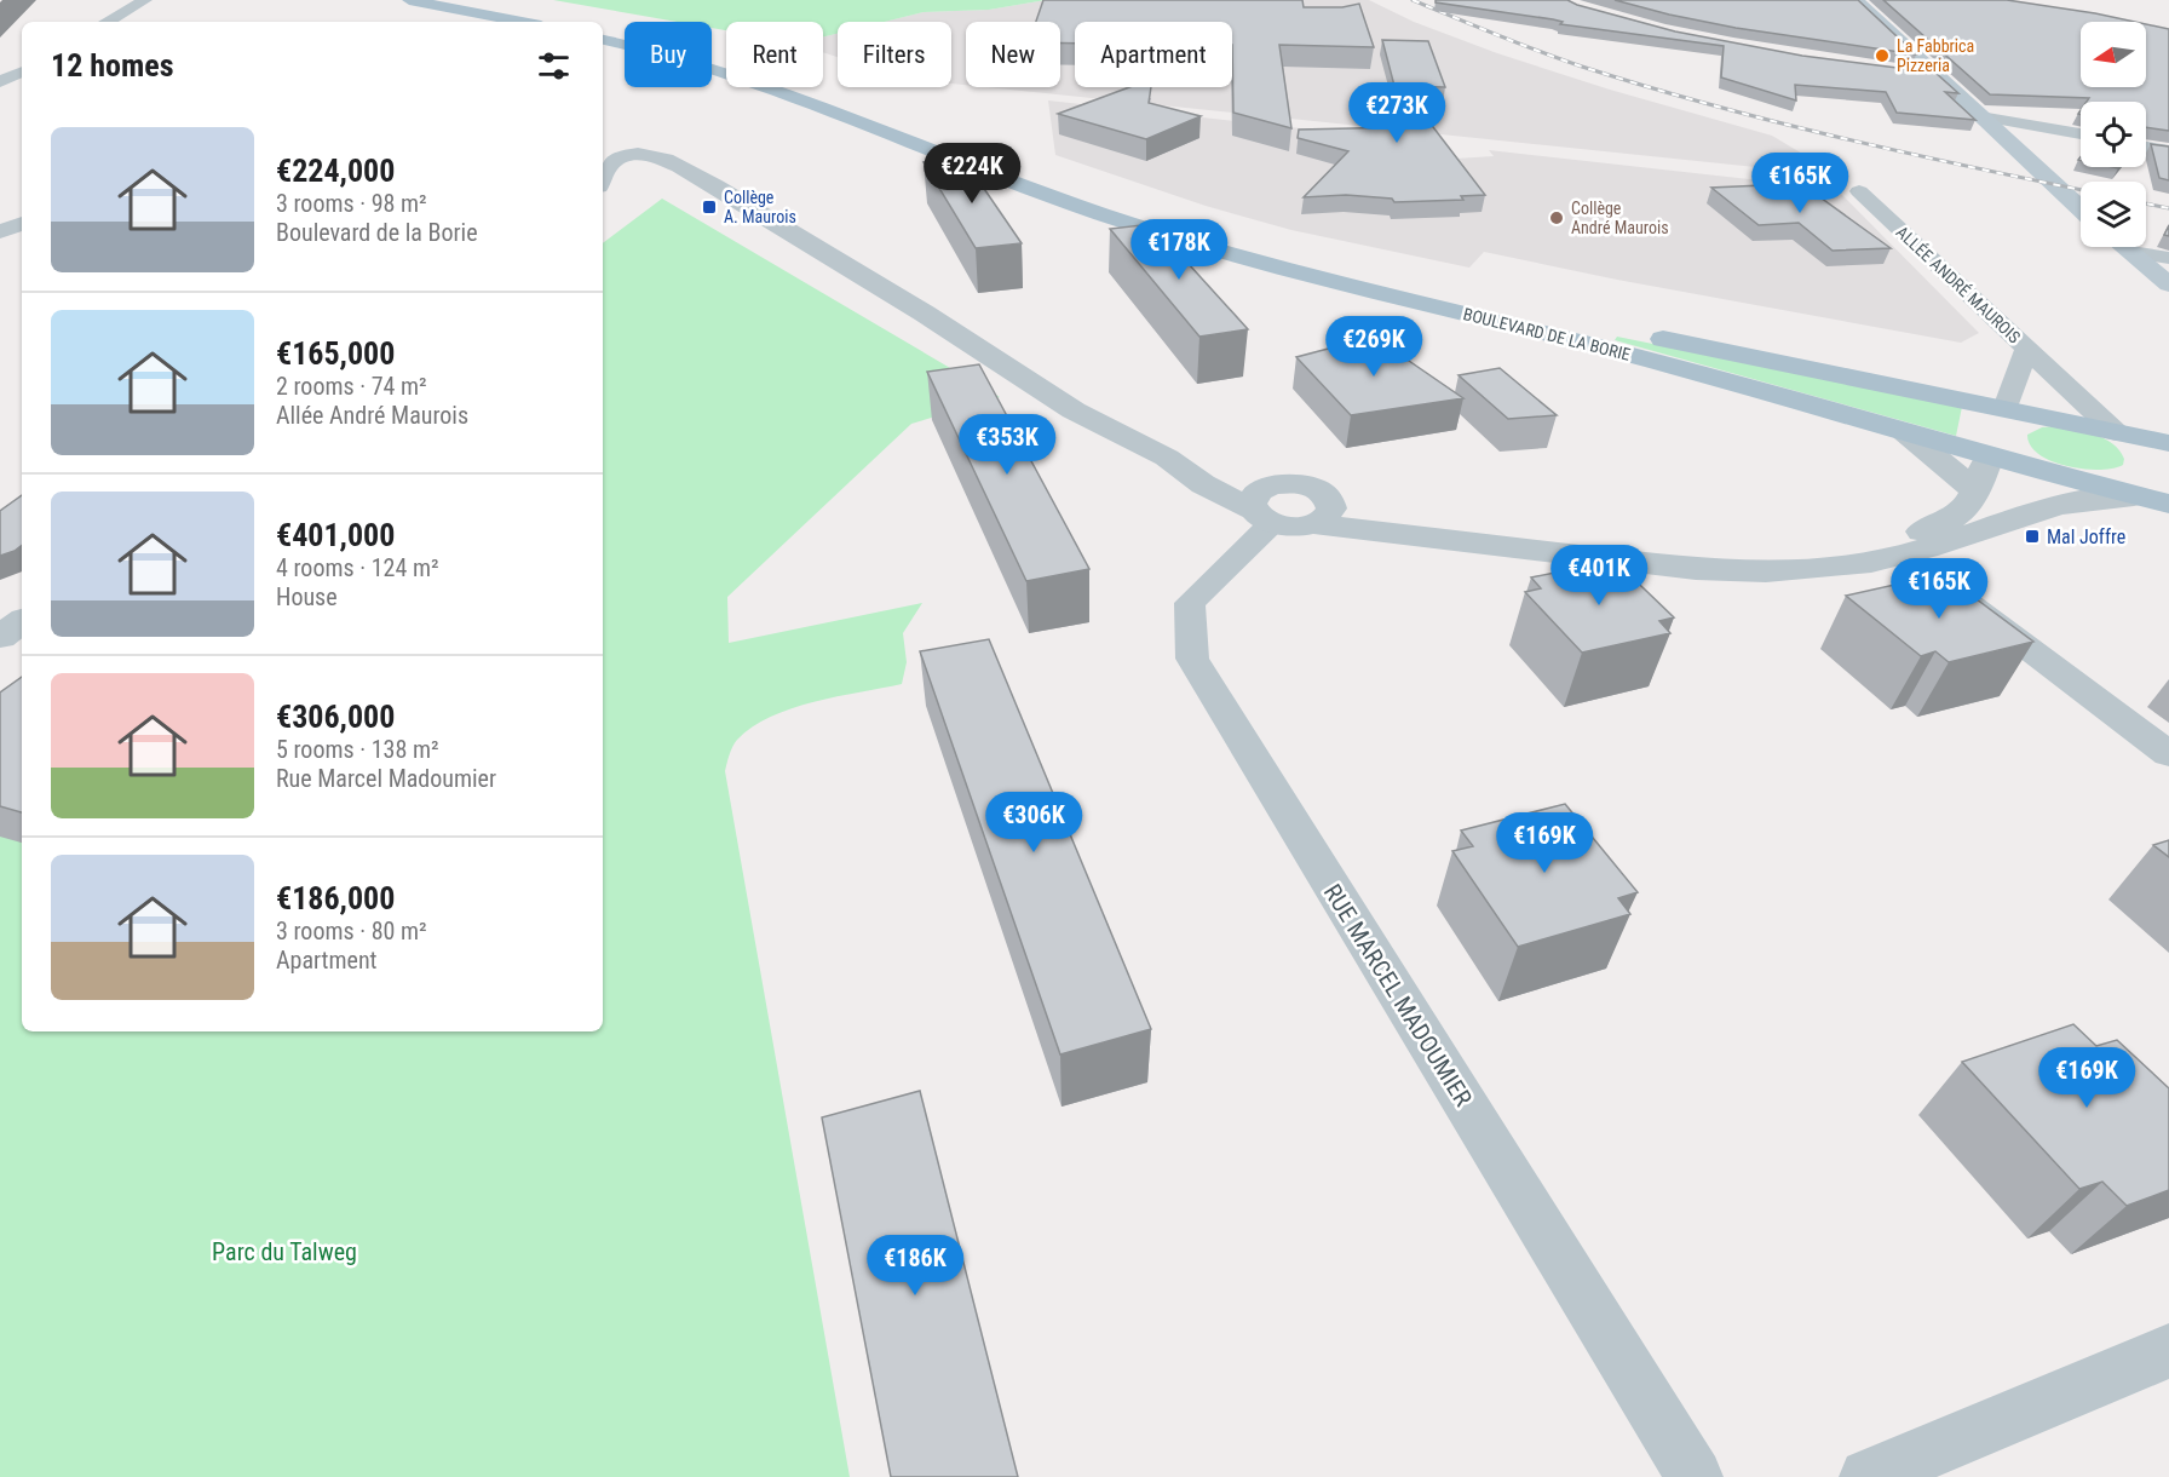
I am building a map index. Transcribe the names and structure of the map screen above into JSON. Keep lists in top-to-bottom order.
{
  "streets": {
    "main road": ["ALLÉE ANDRÉ MAUROIS", "BOULEVARD DE LA BORIE"],
    "street": ["RUE MARCEL MADOUMIER"]
  },
  "crossings": [
    ["ALLÉE ANDRÉ MAUROIS", "BOULEVARD DE LA BORIE"]
  ],
  "parks": ["Parc du Talweg"],
  "places": {
    "other": ["La Fabbrica Pizzeria", "Collège André Maurois"],
    "transit": ["Collège A. Maurois", "Mal Joffre"]
  },
  "north": "left",
  "page": {
    "chip": [
      "Buy",
      "Rent",
      "Filters",
      "New",
      "Apartment"
    ],
    "heading": "12 homes",
    "price": [
      "€273K",
      "€224K",
      "€165K",
      "€178K",
      "€269K",
      "€353K",
      "€401K",
      "€165K",
      "€306K",
      "€169K",
      "€169K",
      "€186K"
    ],
    "list": [
      {
        "name": "€224,000",
        "note": "3 rooms · 98 m² · Boulevard de la Borie"
      },
      {
        "name": "€165,000",
        "note": "2 rooms · 74 m² · Allée André Maurois"
      },
      {
        "name": "€401,000",
        "note": "4 rooms · 124 m² · House"
      },
      {
        "name": "€306,000",
        "note": "5 rooms · 138 m² · Rue Marcel Madoumier"
      },
      {
        "name": "€186,000",
        "note": "3 rooms · 80 m² · Apartment"
      }
    ]
  }
}
